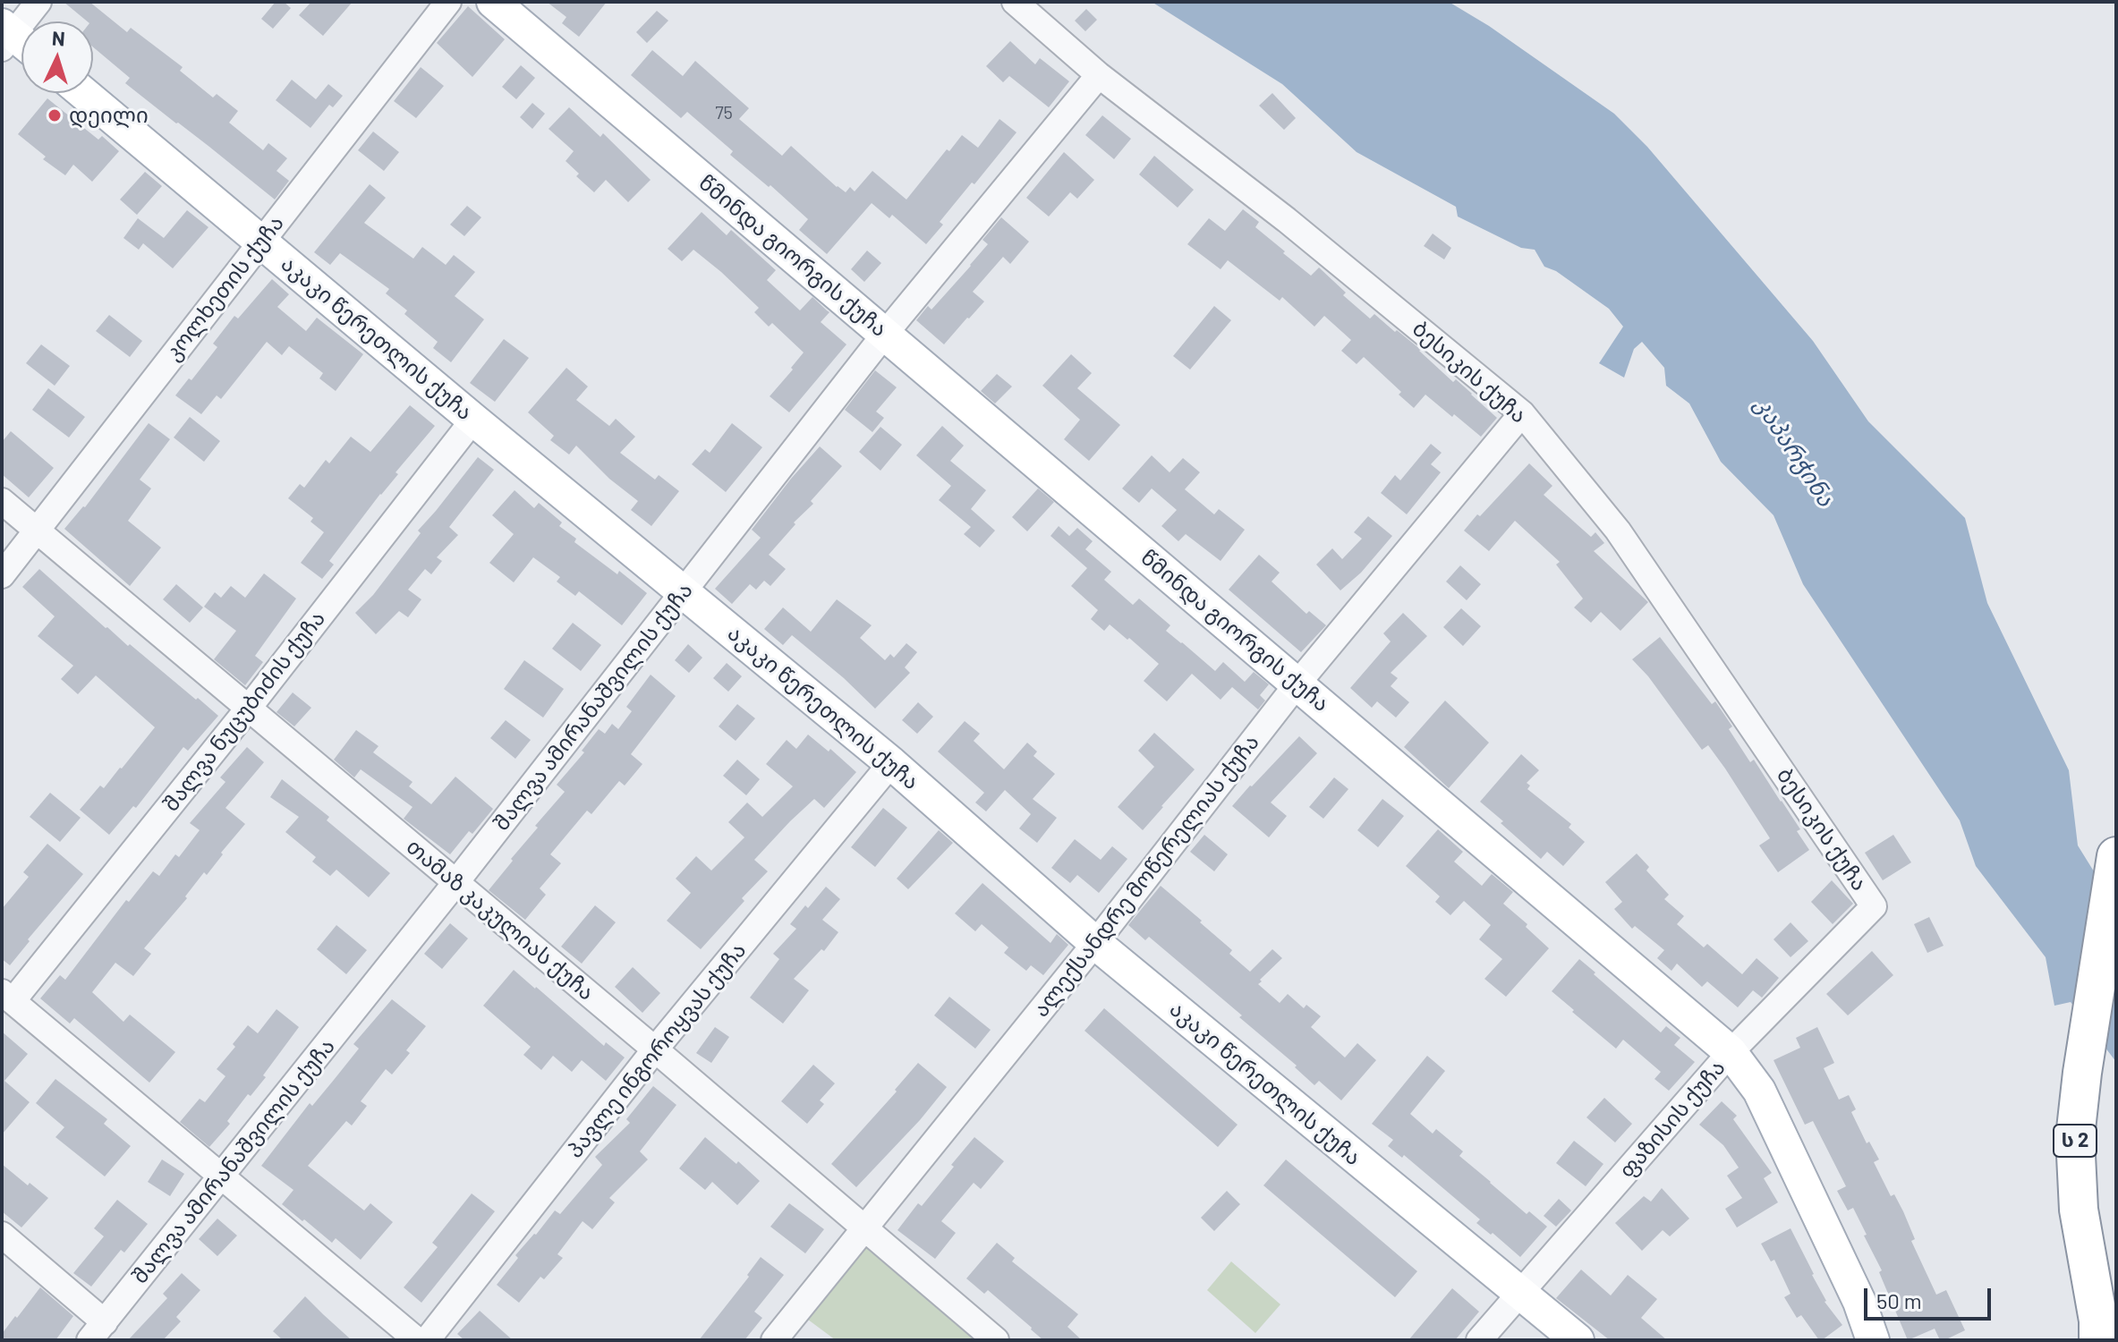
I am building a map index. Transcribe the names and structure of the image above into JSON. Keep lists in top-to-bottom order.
{
  "streets": {
    "highway": ["ს 2"],
    "main road": ["წმინდა გიორგის ქუჩა", "აკაკი წერეთლის ქუჩა"],
    "street": [
      "კოლხეთის ქუჩა",
      "ბესიკის ქუჩა",
      "შალვა ამირანაშვილის ქუჩა",
      "შალვა ნუცუბიძის ქუჩა",
      "ალექსანდრე მოწერელიას ქუჩა",
      "თამაზ კაკულიას ქუჩა",
      "პავლე ინგოროყვას ქუჩა",
      "ფაზისის ქუჩა"
    ]
  },
  "crossings": [
    ["წმინდა გიორგის ქუჩა", "შალვა ამირანაშვილის ქუჩა"],
    ["წმინდა გიორგის ქუჩა", "ალექსანდრე მოწერელიას ქუჩა"],
    ["წმინდა გიორგის ქუჩა", "ფაზისის ქუჩა"],
    ["კოლხეთის ქუჩა", "აკაკი წერეთლის ქუჩა"],
    ["კოლხეთის ქუჩა", "თამაზ კაკულიას ქუჩა"],
    ["აკაკი წერეთლის ქუჩა", "შალვა ამირანაშვილის ქუჩა"],
    ["აკაკი წერეთლის ქუჩა", "შალვა ნუცუბიძის ქუჩა"],
    ["აკაკი წერეთლის ქუჩა", "ალექსანდრე მოწერელიას ქუჩა"],
    ["აკაკი წერეთლის ქუჩა", "პავლე ინგოროყვას ქუჩა"],
    ["აკაკი წერეთლის ქუჩა", "ფაზისის ქუჩა"],
    ["ბესიკის ქუჩა", "შალვა ამირანაშვილის ქუჩა"],
    ["ბესიკის ქუჩა", "ალექსანდრე მოწერელიას ქუჩა"],
    ["ბესიკის ქუჩა", "ფაზისის ქუჩა"],
    ["შალვა ამირანაშვილის ქუჩა", "თამაზ კაკულიას ქუჩა"],
    ["შალვა ნუცუბიძის ქუჩა", "თამაზ კაკულიას ქუჩა"],
    ["ალექსანდრე მოწერელიას ქუჩა", "თამაზ კაკულიას ქუჩა"],
    ["თამაზ კაკულიას ქუჩა", "პავლე ინგოროყვას ქუჩა"]
  ],
  "water": ["კაპარჭინა"],
  "places": ["დეილი"],
  "house_numbers": ["75"],
  "scale_bar": "50 m",
  "north": "top"
}
